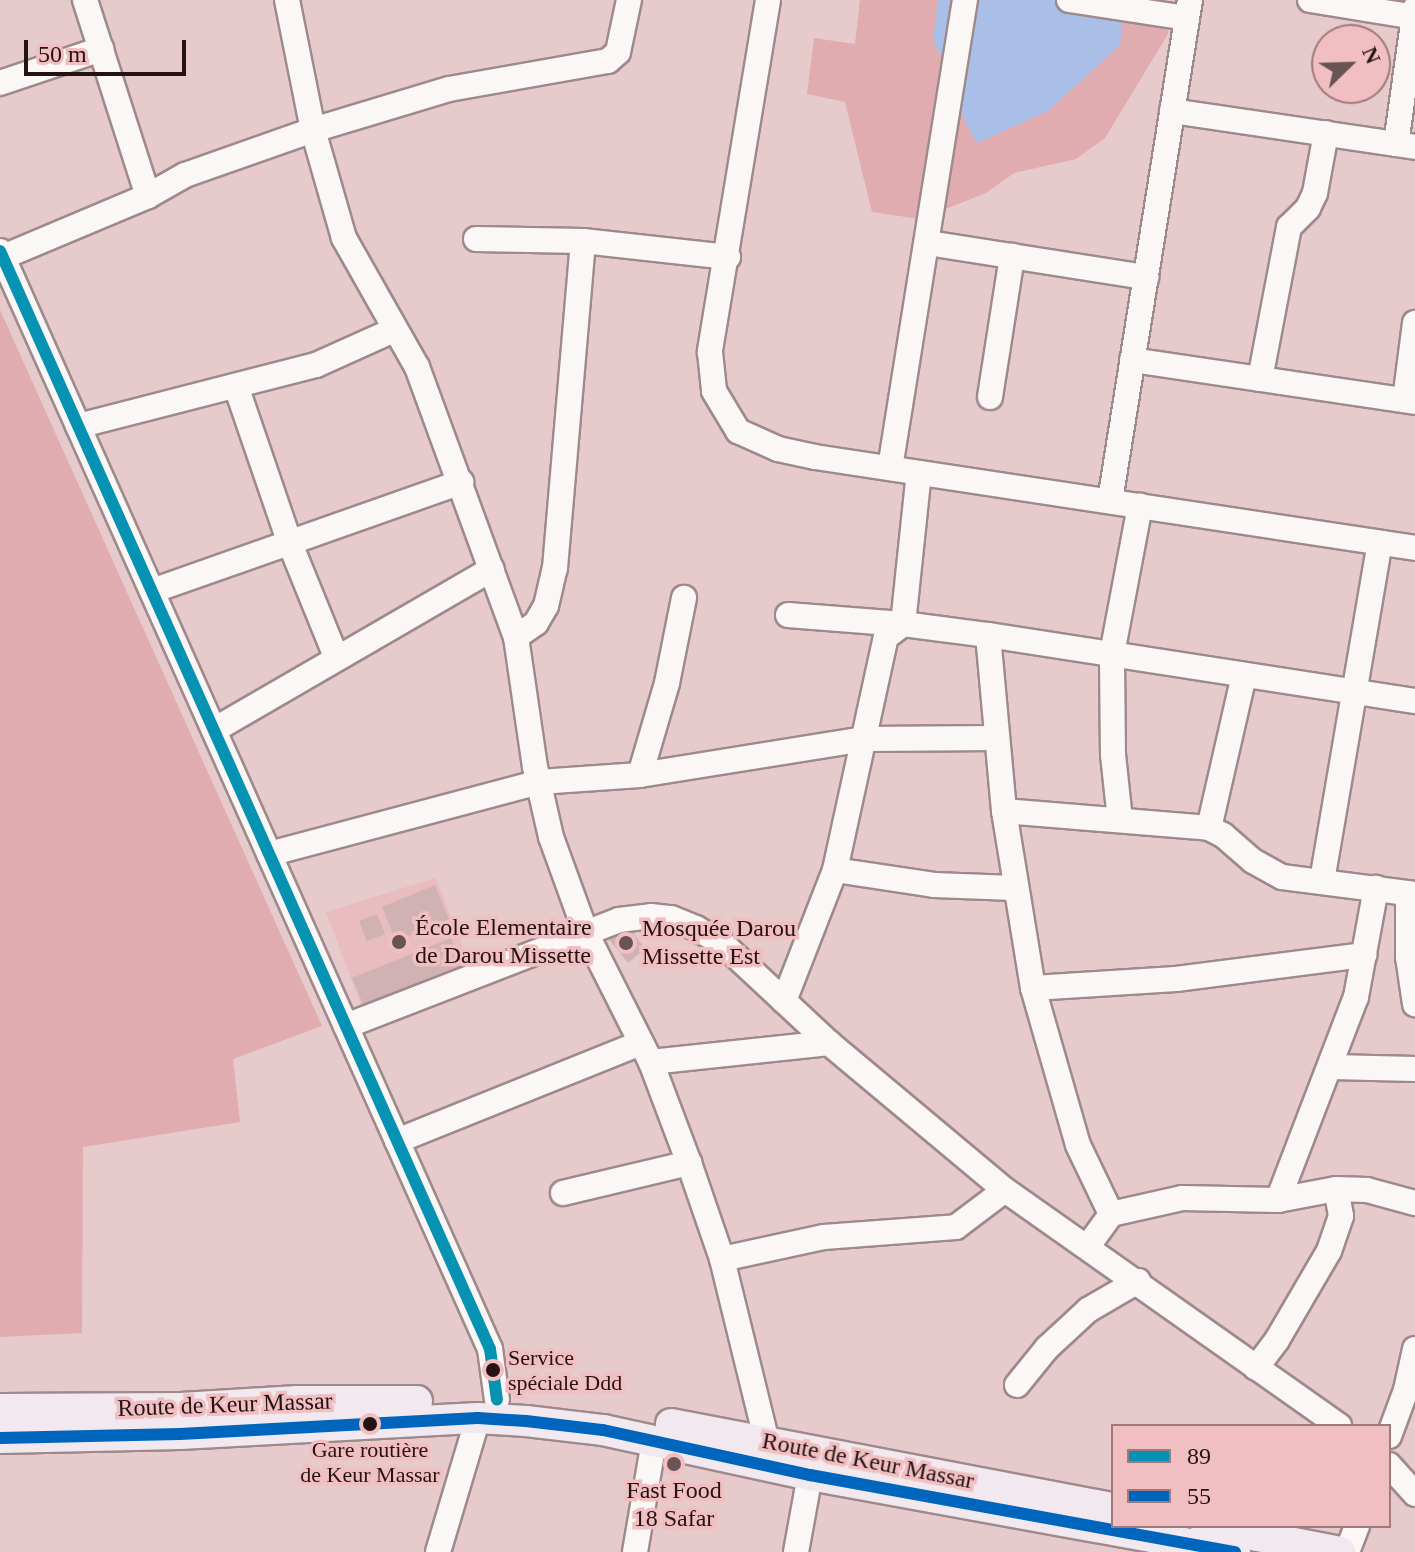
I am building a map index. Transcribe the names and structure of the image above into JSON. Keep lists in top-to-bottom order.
{
  "streets": {
    "main road": ["Route de Keur Massar"]
  },
  "places": [
    "École Elementaire de Darou Missette",
    "Mosquée Darou Missette Est",
    "Service spéciale Ddd",
    "Gare routière de Keur Massar",
    "Fast Food 18 Safar"
  ],
  "lines": ["transit line 89", "transit line 55"],
  "legend": ["89", "55"],
  "scale_bar": "50 m",
  "north": "top right"
}
